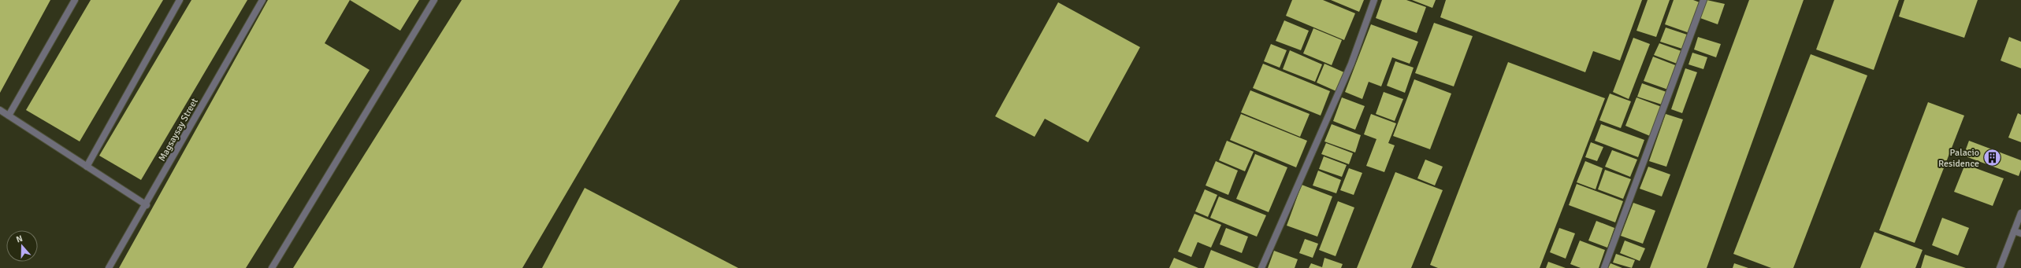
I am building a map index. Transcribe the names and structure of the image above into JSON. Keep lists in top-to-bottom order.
{
  "streets": {
    "street": ["Magsaysay Street"]
  },
  "places": {
    "building": ["Palacio Residence"]
  },
  "north": "top"
}
